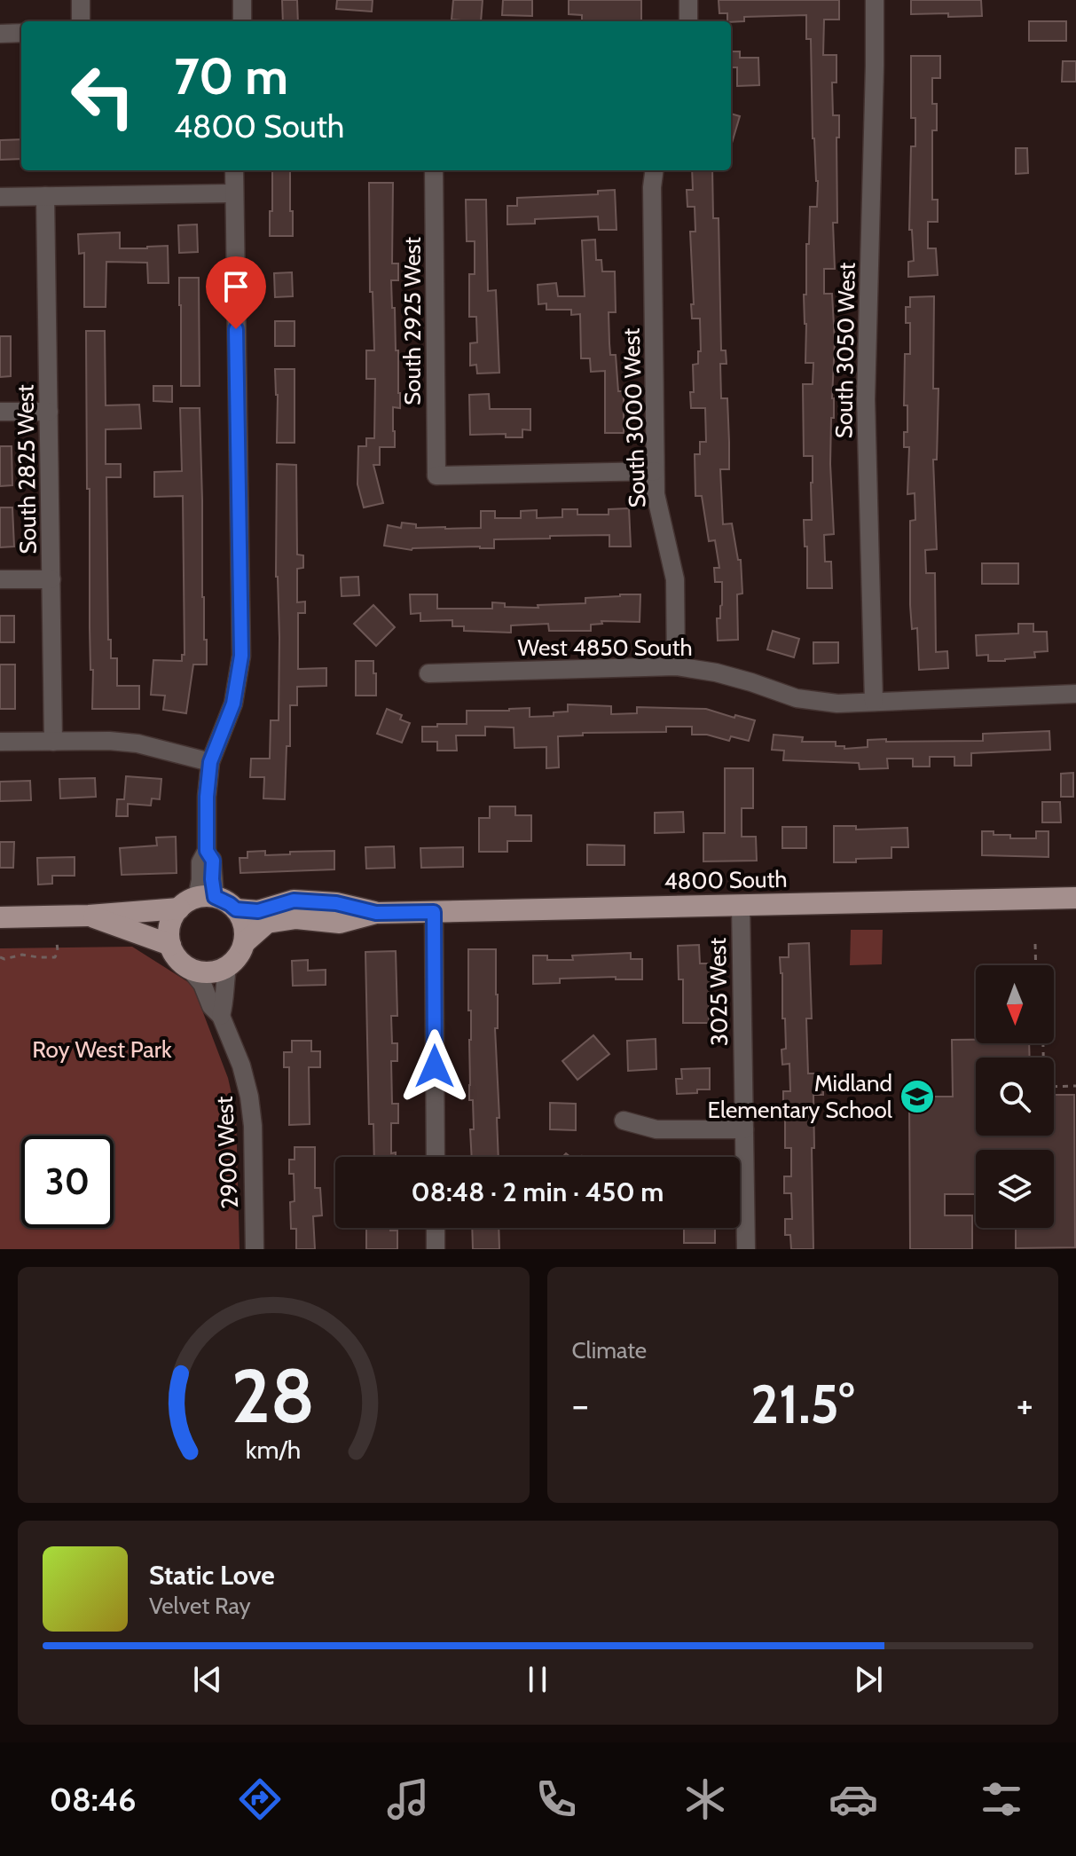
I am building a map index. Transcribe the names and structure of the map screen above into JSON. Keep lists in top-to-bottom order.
{
  "streets": {
    "main road": ["4800 South"],
    "street": [
      "South 2925 West",
      "South 3050 West",
      "South 3000 West",
      "South 2825 West",
      "West 4850 South",
      "3025 West",
      "2900 West"
    ]
  },
  "crossings": [
    ["South 2925 West", "South 3000 West"],
    ["South 3050 West", "West 4850 South"],
    ["South 3000 West", "West 4850 South"],
    ["4800 South", "3025 West"],
    ["4800 South", "2900 West"]
  ],
  "parks": ["Roy West Park"],
  "places": {
    "school or university": ["Midland Elementary School"]
  },
  "north": "bottom",
  "page": {
    "turn": ["70 m", "4800 South"],
    "limit": "30",
    "trip": "08:48 · 2 min · 450 m",
    "tile": "Climate",
    "heat": ["−", "21.5°", "+"],
    "song": ["Static Love", "Velvet Ray"],
    "tabs": "08:46",
    "gauge": ["28", "km/h"]
  }
}
